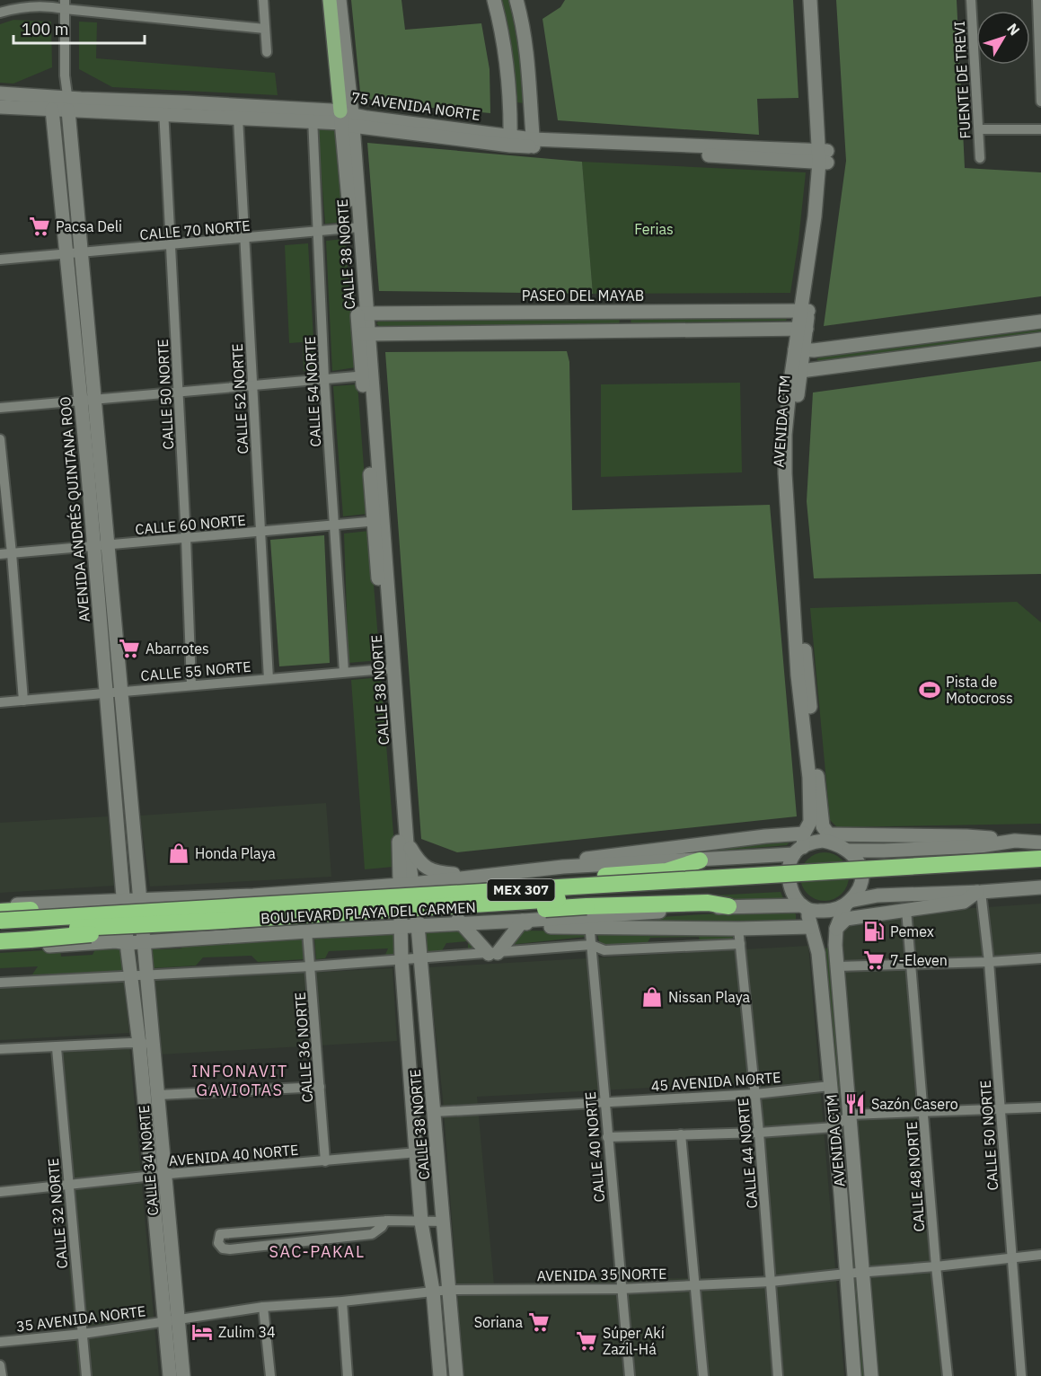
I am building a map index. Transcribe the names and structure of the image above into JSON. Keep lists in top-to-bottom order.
{
  "streets": {
    "highway": ["MEX 307"],
    "main road": [
      "75 AVENIDA NORTE",
      "CALLE 38 NORTE",
      "PASEO DEL MAYAB",
      "AVENIDA CTM",
      "AVENIDA ANDRÉS QUINTANA ROO",
      "BOULEVARD PLAYA DEL CARMEN",
      "CALLE 34 NORTE"
    ],
    "street": [
      "FUENTE DE TREVI",
      "CALLE 70 NORTE",
      "CALLE 54 NORTE",
      "CALLE 50 NORTE",
      "CALLE 52 NORTE",
      "CALLE 60 NORTE",
      "CALLE 55 NORTE",
      "CALLE 36 NORTE",
      "45 AVENIDA NORTE",
      "CALLE 40 NORTE",
      "CALLE 44 NORTE",
      "AVENIDA 40 NORTE",
      "CALLE 48 NORTE",
      "CALLE 32 NORTE",
      "AVENIDA 35 NORTE",
      "35 AVENIDA NORTE"
    ]
  },
  "crossings": [
    ["75 AVENIDA NORTE", "CALLE 38 NORTE"],
    ["75 AVENIDA NORTE", "CALLE 54 NORTE"],
    ["75 AVENIDA NORTE", "CALLE 50 NORTE"],
    ["75 AVENIDA NORTE", "CALLE 52 NORTE"],
    ["75 AVENIDA NORTE", "AVENIDA CTM"],
    ["75 AVENIDA NORTE", "AVENIDA ANDRÉS QUINTANA ROO"],
    ["CALLE 70 NORTE", "CALLE 38 NORTE"],
    ["CALLE 70 NORTE", "CALLE 54 NORTE"],
    ["CALLE 70 NORTE", "CALLE 50 NORTE"],
    ["CALLE 70 NORTE", "CALLE 52 NORTE"],
    ["CALLE 70 NORTE", "AVENIDA ANDRÉS QUINTANA ROO"],
    ["CALLE 38 NORTE", "PASEO DEL MAYAB"],
    ["CALLE 38 NORTE", "CALLE 60 NORTE"],
    ["CALLE 38 NORTE", "CALLE 55 NORTE"],
    ["CALLE 38 NORTE", "MEX 307"],
    ["CALLE 38 NORTE", "BOULEVARD PLAYA DEL CARMEN"],
    ["CALLE 38 NORTE", "AVENIDA 40 NORTE"],
    ["CALLE 38 NORTE", "AVENIDA 35 NORTE"],
    ["PASEO DEL MAYAB", "AVENIDA CTM"],
    ["CALLE 54 NORTE", "CALLE 60 NORTE"],
    ["CALLE 54 NORTE", "CALLE 55 NORTE"],
    ["CALLE 50 NORTE", "CALLE 60 NORTE"],
    ["CALLE 50 NORTE", "CALLE 55 NORTE"],
    ["CALLE 50 NORTE", "AVENIDA 35 NORTE"],
    ["CALLE 52 NORTE", "CALLE 60 NORTE"],
    ["CALLE 52 NORTE", "CALLE 55 NORTE"],
    ["AVENIDA CTM", "BOULEVARD PLAYA DEL CARMEN"],
    ["AVENIDA CTM", "45 AVENIDA NORTE"],
    ["AVENIDA CTM", "AVENIDA 35 NORTE"],
    ["AVENIDA ANDRÉS QUINTANA ROO", "CALLE 60 NORTE"],
    ["AVENIDA ANDRÉS QUINTANA ROO", "CALLE 55 NORTE"],
    ["AVENIDA ANDRÉS QUINTANA ROO", "BOULEVARD PLAYA DEL CARMEN"],
    ["AVENIDA ANDRÉS QUINTANA ROO", "CALLE 34 NORTE"],
    ["MEX 307", "BOULEVARD PLAYA DEL CARMEN"],
    ["BOULEVARD PLAYA DEL CARMEN", "CALLE 36 NORTE"],
    ["BOULEVARD PLAYA DEL CARMEN", "CALLE 40 NORTE"],
    ["BOULEVARD PLAYA DEL CARMEN", "CALLE 44 NORTE"],
    ["BOULEVARD PLAYA DEL CARMEN", "CALLE 34 NORTE"],
    ["CALLE 36 NORTE", "AVENIDA 40 NORTE"],
    ["45 AVENIDA NORTE", "CALLE 40 NORTE"],
    ["45 AVENIDA NORTE", "CALLE 44 NORTE"],
    ["CALLE 40 NORTE", "AVENIDA 35 NORTE"],
    ["CALLE 44 NORTE", "AVENIDA 35 NORTE"],
    ["AVENIDA 40 NORTE", "CALLE 34 NORTE"],
    ["AVENIDA 40 NORTE", "CALLE 32 NORTE"],
    ["CALLE 34 NORTE", "AVENIDA 35 NORTE"],
    ["CALLE 34 NORTE", "35 AVENIDA NORTE"],
    ["CALLE 48 NORTE", "AVENIDA 35 NORTE"],
    ["CALLE 32 NORTE", "35 AVENIDA NORTE"],
    ["AVENIDA 35 NORTE", "35 AVENIDA NORTE"]
  ],
  "districts": ["INFONAVIT GAVIOTAS", "SAC-PAKAL"],
  "parks": ["Ferias"],
  "places": {
    "supermarket": [
      "Pacsa Deli",
      "Abarrotes",
      "7-Eleven",
      "Soriana",
      "Súper Akí Zazil-Há"
    ],
    "sports": ["Pista de Motocross"],
    "shop": ["Honda Playa", "Nissan Playa"],
    "fuel station": ["Pemex"],
    "restaurant": ["Sazón Casero"],
    "hotel": ["Zulim 34"]
  },
  "scale_bar": "100 m",
  "north": "top right"
}
